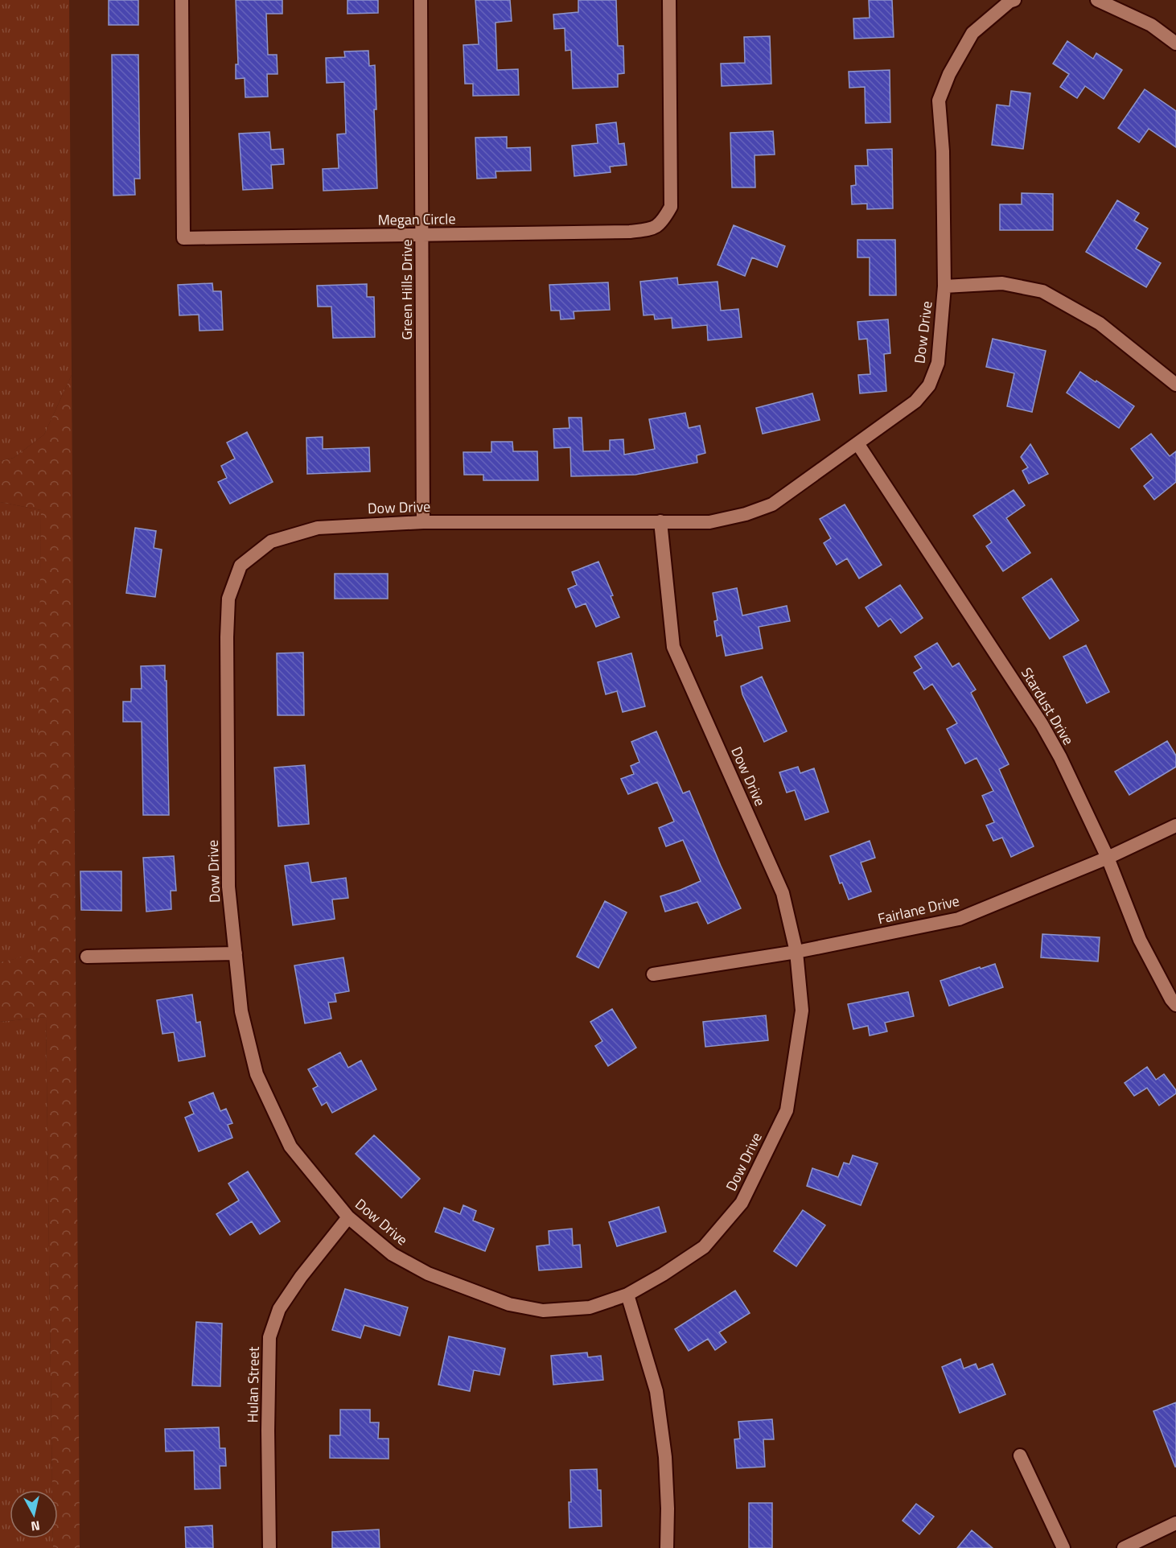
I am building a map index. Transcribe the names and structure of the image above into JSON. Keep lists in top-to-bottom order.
{
  "streets": {
    "street": [
      "Megan Circle",
      "Green Hills Drive",
      "Dow Drive",
      "Stardust Drive",
      "Fairlane Drive",
      "Hulan Street"
    ]
  },
  "crossings": [
    ["Megan Circle", "Green Hills Drive"],
    ["Green Hills Drive", "Dow Drive"],
    ["Dow Drive", "Stardust Drive"],
    ["Dow Drive", "Fairlane Drive"],
    ["Dow Drive", "Hulan Street"],
    ["Stardust Drive", "Fairlane Drive"]
  ],
  "north": "bottom"
}
